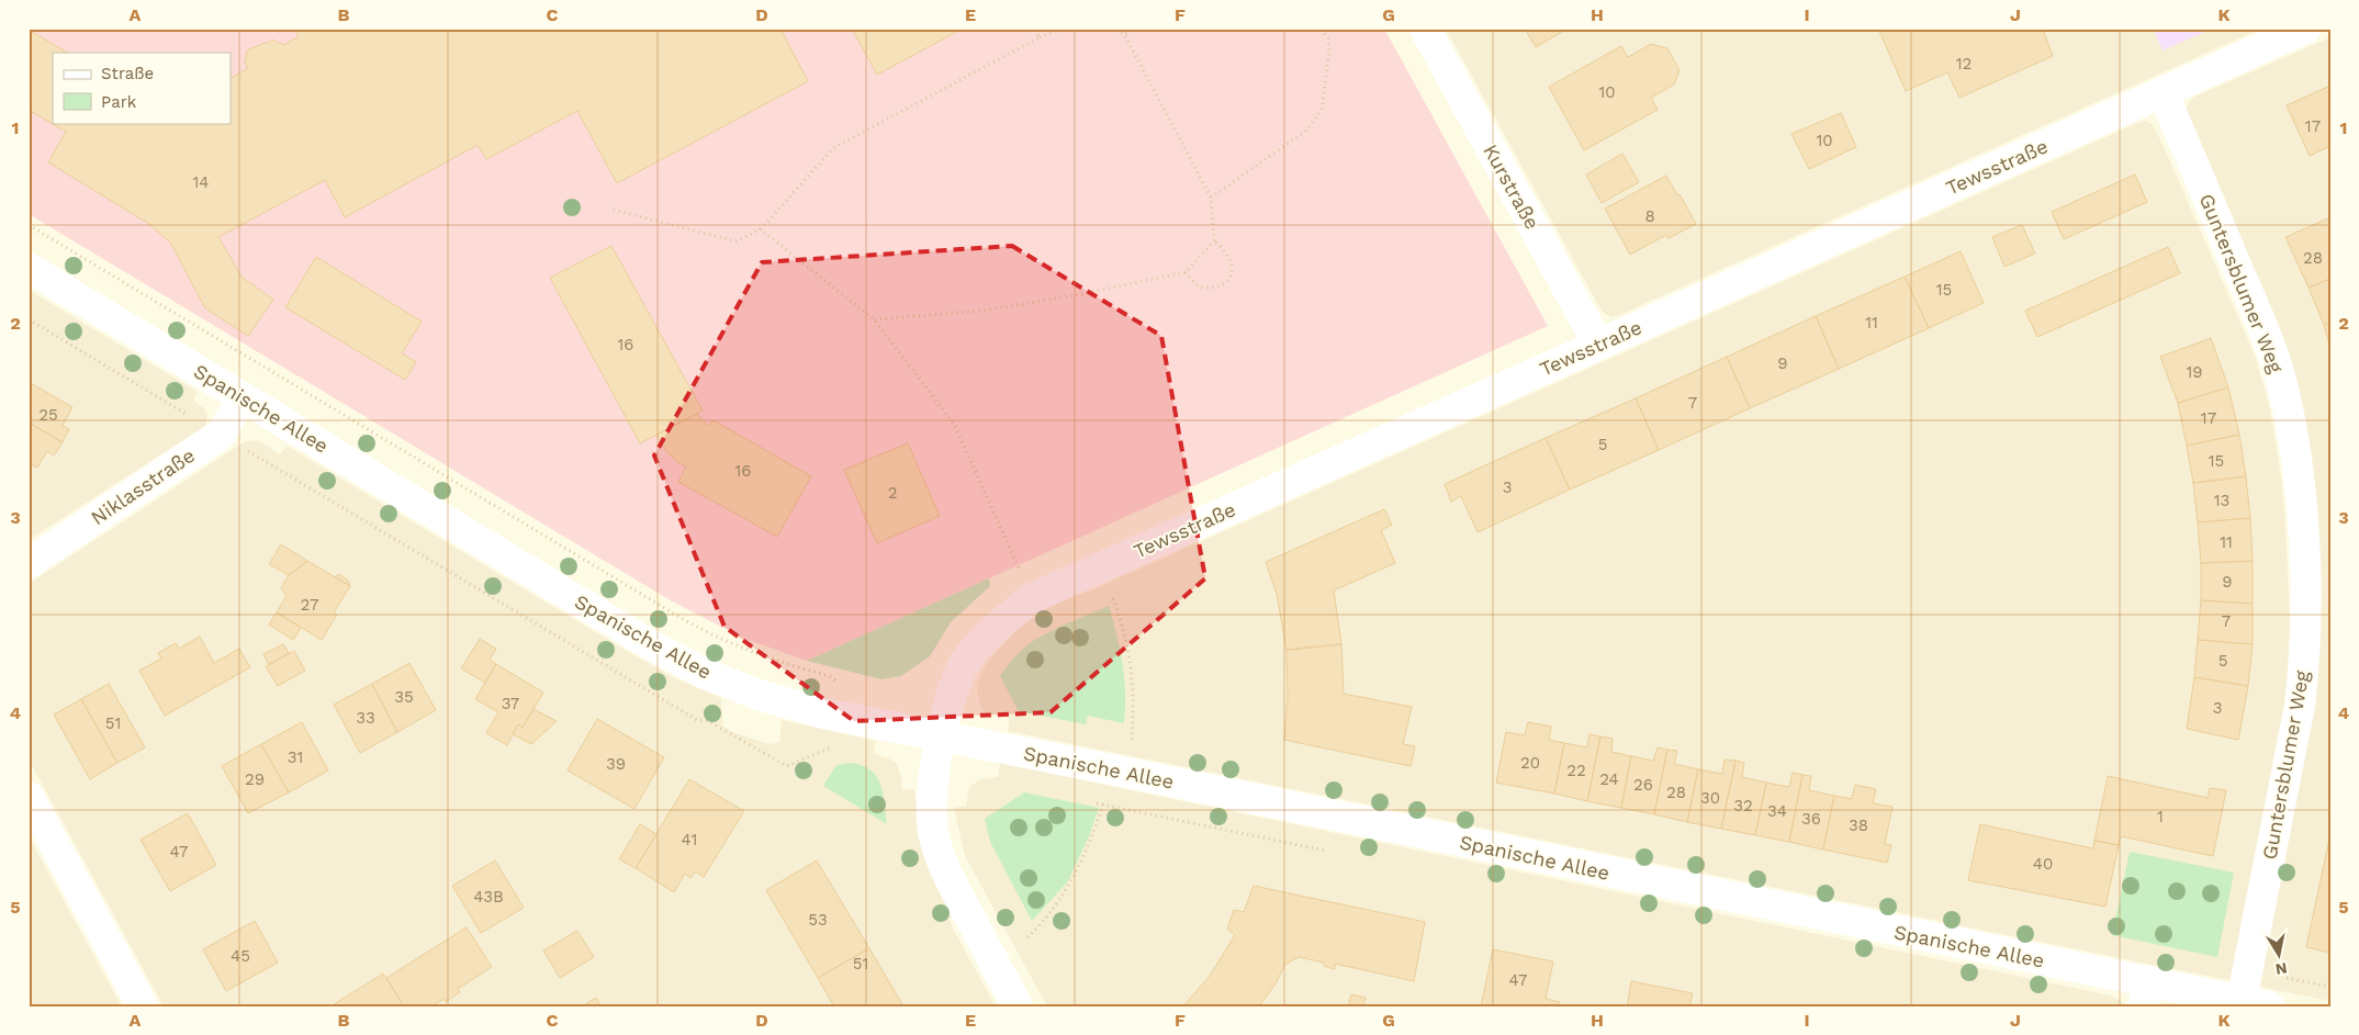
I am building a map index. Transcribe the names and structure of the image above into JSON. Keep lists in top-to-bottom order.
{
  "streets": {
    "street": [
      "Tewsstraße",
      "Kurstraße",
      "Guntersblumer Weg",
      "Spanische Allee",
      "Niklasstraße"
    ]
  },
  "crossings": [
    ["Tewsstraße", "Kurstraße"],
    ["Tewsstraße", "Guntersblumer Weg"],
    ["Tewsstraße", "Spanische Allee"],
    ["Guntersblumer Weg", "Spanische Allee"],
    ["Spanische Allee", "Niklasstraße"]
  ],
  "house_numbers": [
    "12",
    "10",
    "17",
    "10",
    "14",
    "8",
    "28",
    "15",
    "11",
    "16",
    "9",
    "19",
    "7",
    "25",
    "17",
    "5",
    "15",
    "16",
    "3",
    "2",
    "13",
    "11",
    "9",
    "27",
    "7",
    "5",
    "35",
    "37",
    "3",
    "33",
    "51",
    "31",
    "20",
    "39",
    "22",
    "29",
    "24",
    "26",
    "28",
    "30",
    "32",
    "34",
    "1",
    "36",
    "38",
    "41",
    "47",
    "40",
    "43B",
    "53",
    "45",
    "51",
    "47"
  ],
  "legend": ["Straße", "Park"],
  "north": "bottom",
  "grid": {
    "columns": [
      "A",
      "B",
      "C",
      "D",
      "E",
      "F",
      "G",
      "H",
      "I",
      "J",
      "K"
    ],
    "rows": [
      "1",
      "2",
      "3",
      "4",
      "5"
    ]
  }
}
